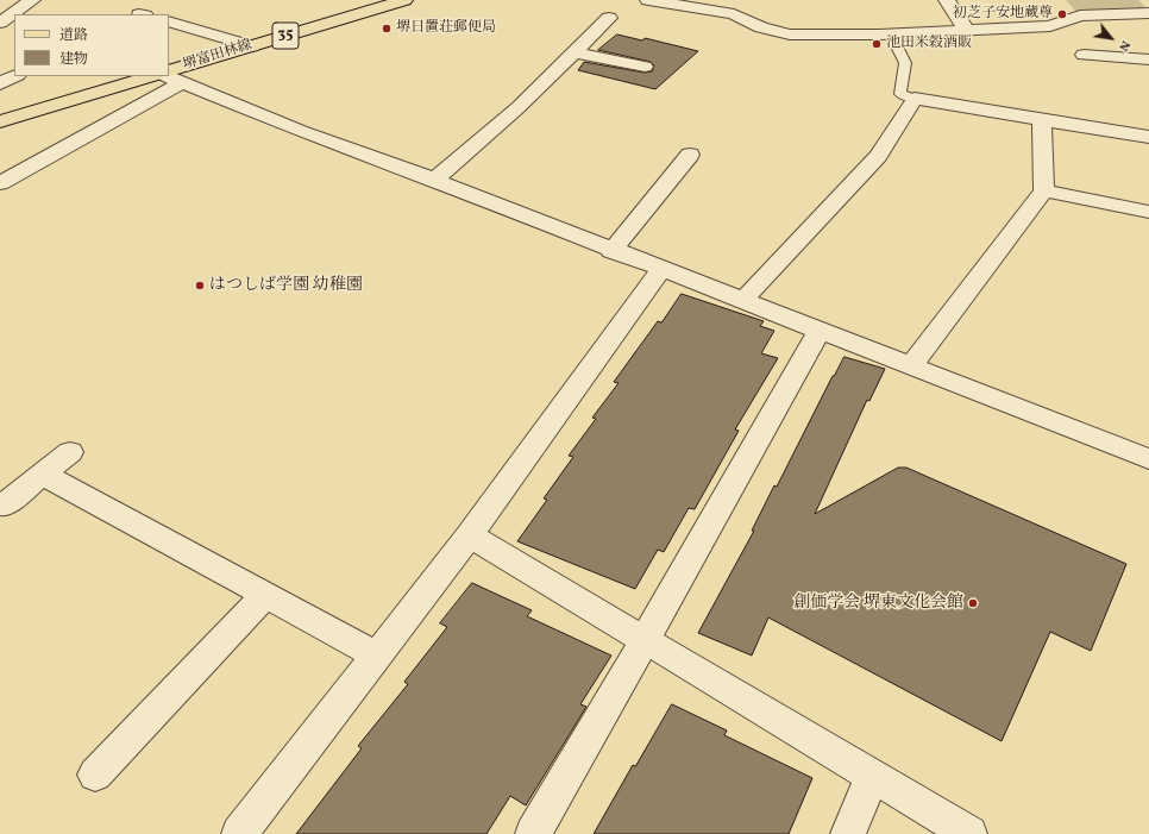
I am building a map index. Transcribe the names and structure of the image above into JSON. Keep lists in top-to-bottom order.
{
  "streets": {
    "main road": ["35", "堺富田林線"]
  },
  "places": [
    "初芝子安地蔵尊",
    "堺日置荘郵便局",
    "池田米穀酒販",
    "はつしば学園 幼稚園",
    "創価学会 堺東文化会館"
  ],
  "legend": ["道路", "建物"],
  "north": "bottom right"
}
